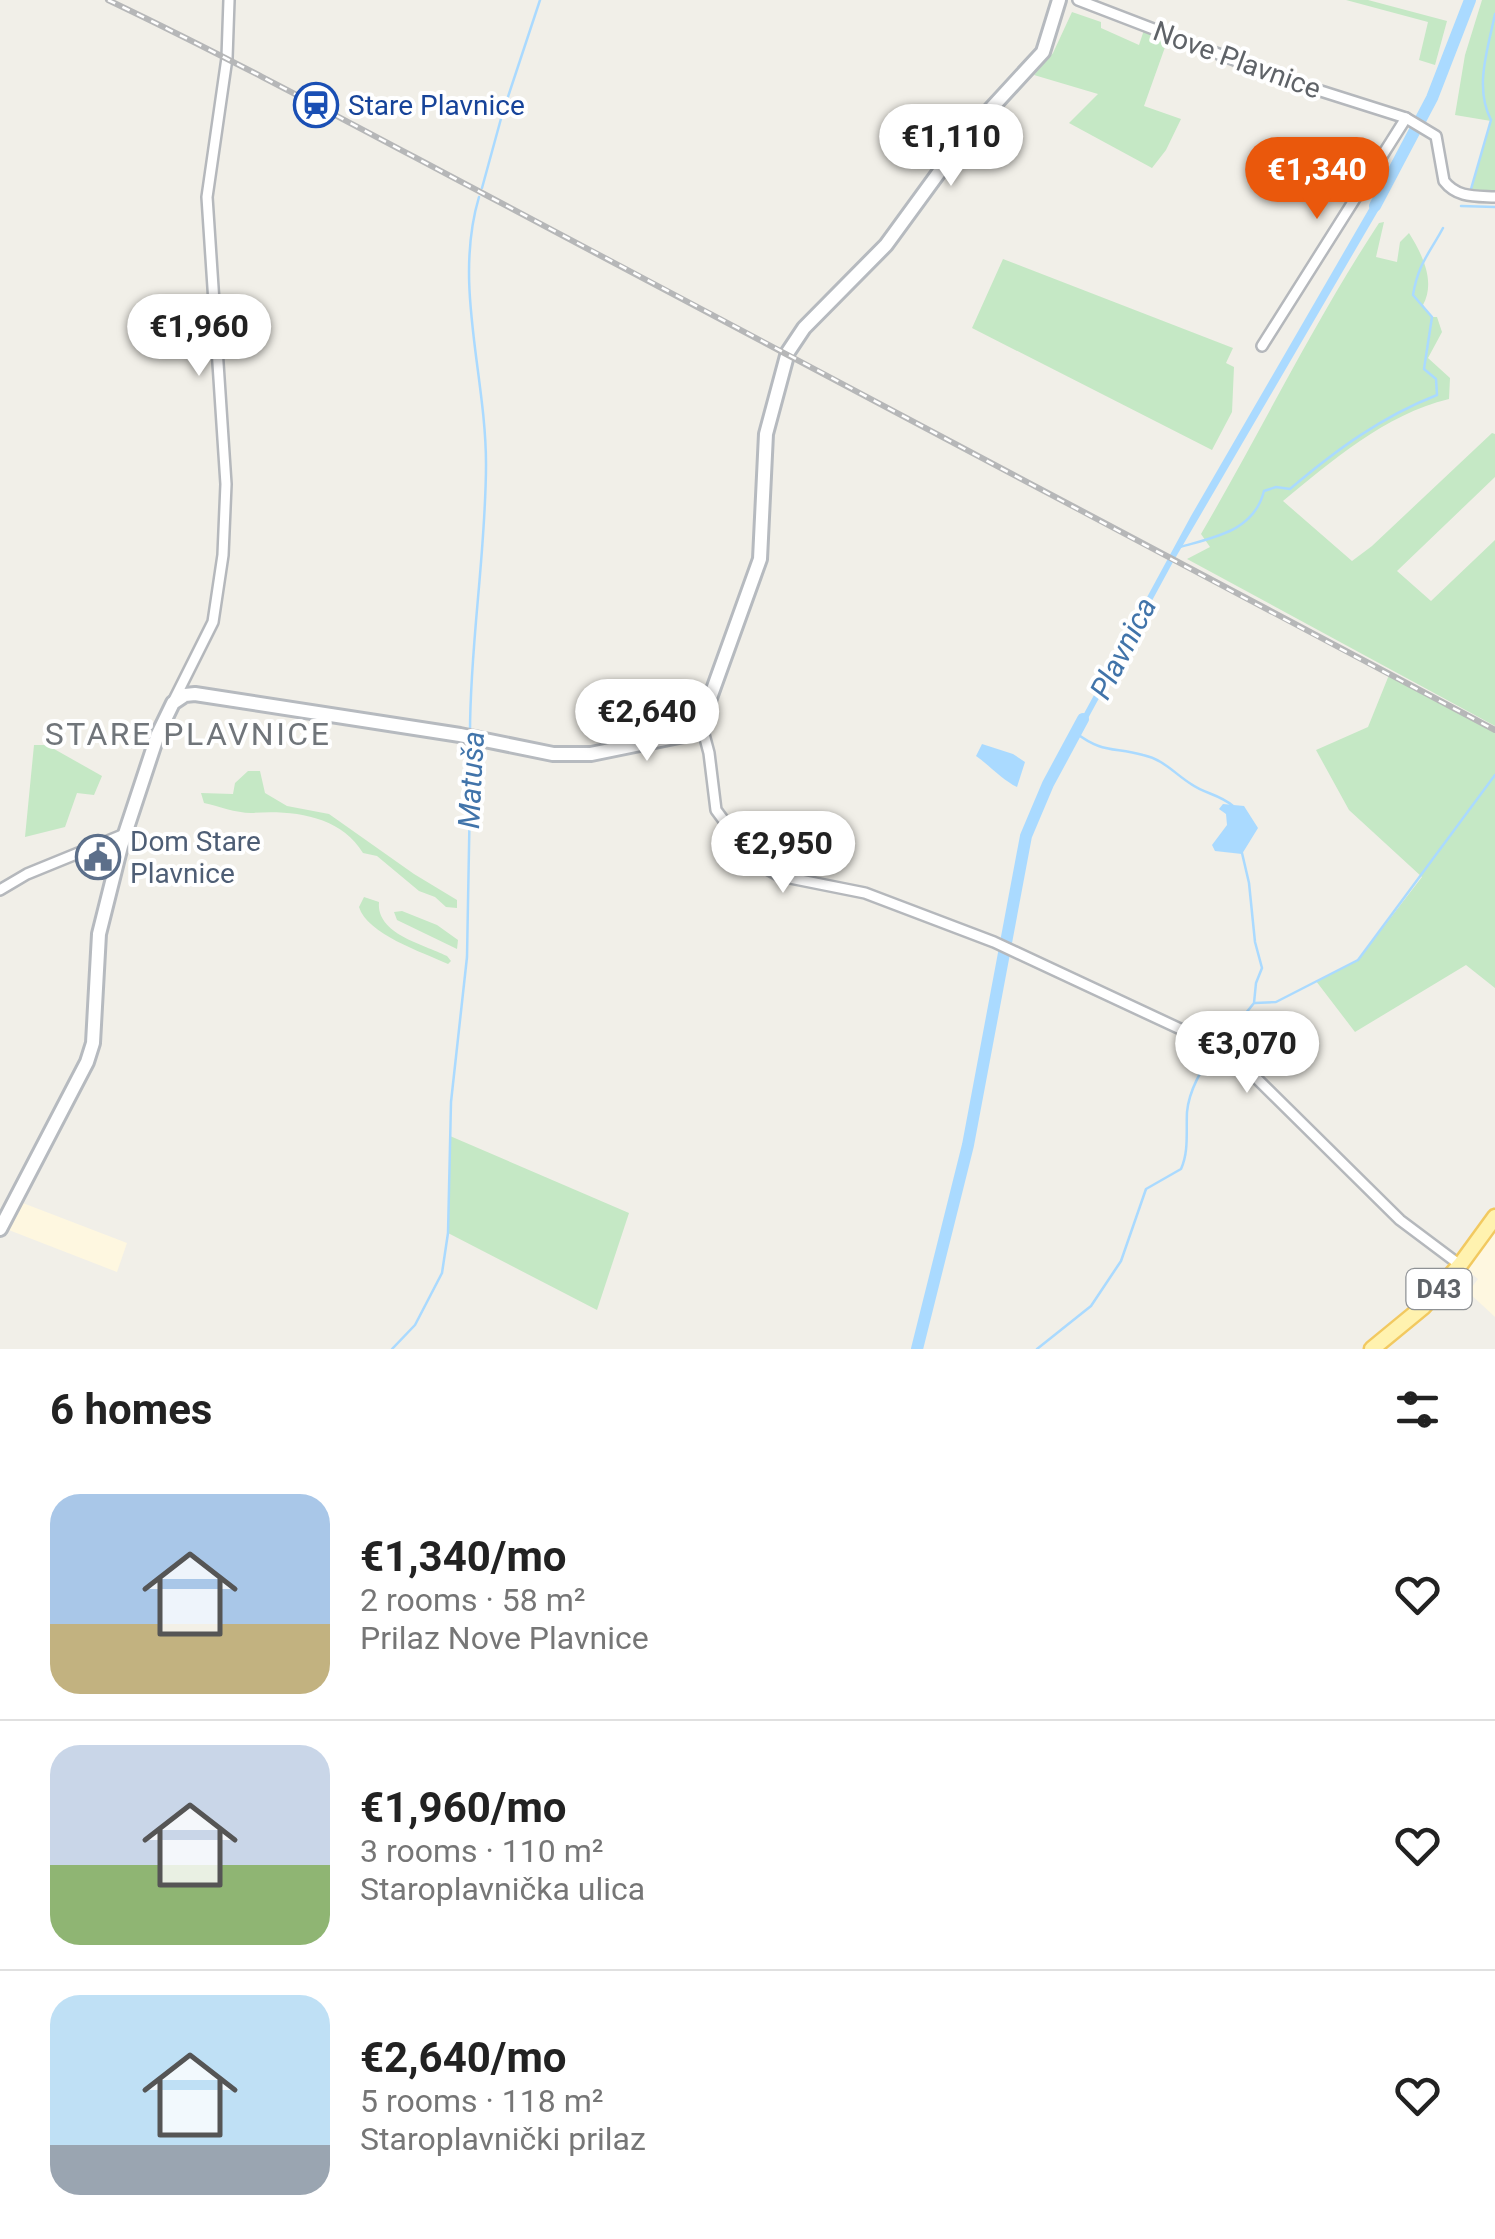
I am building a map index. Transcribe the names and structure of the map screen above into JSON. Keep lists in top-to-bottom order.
{
  "streets": {
    "main road": ["D43"],
    "street": ["Nove Plavnice"]
  },
  "districts": ["STARE PLAVNICE"],
  "water": ["Plavnica", "Matuša"],
  "places": {
    "station": ["Stare Plavnice"],
    "public building": ["Dom Stare Plavnice"]
  },
  "page": {
    "price": [
      "€1,110",
      "€1,340",
      "€1,960",
      "€2,640",
      "€2,950",
      "€3,070"
    ],
    "heading": "6 homes",
    "list": [
      {
        "name": "€1,340/mo",
        "note": "2 rooms · 58 m² · Prilaz Nove Plavnice"
      },
      {
        "name": "€1,960/mo",
        "note": "3 rooms · 110 m² · Staroplavnička ulica"
      },
      {
        "name": "€2,640/mo",
        "note": "5 rooms · 118 m² · Staroplavnički prilaz"
      }
    ]
  }
}
